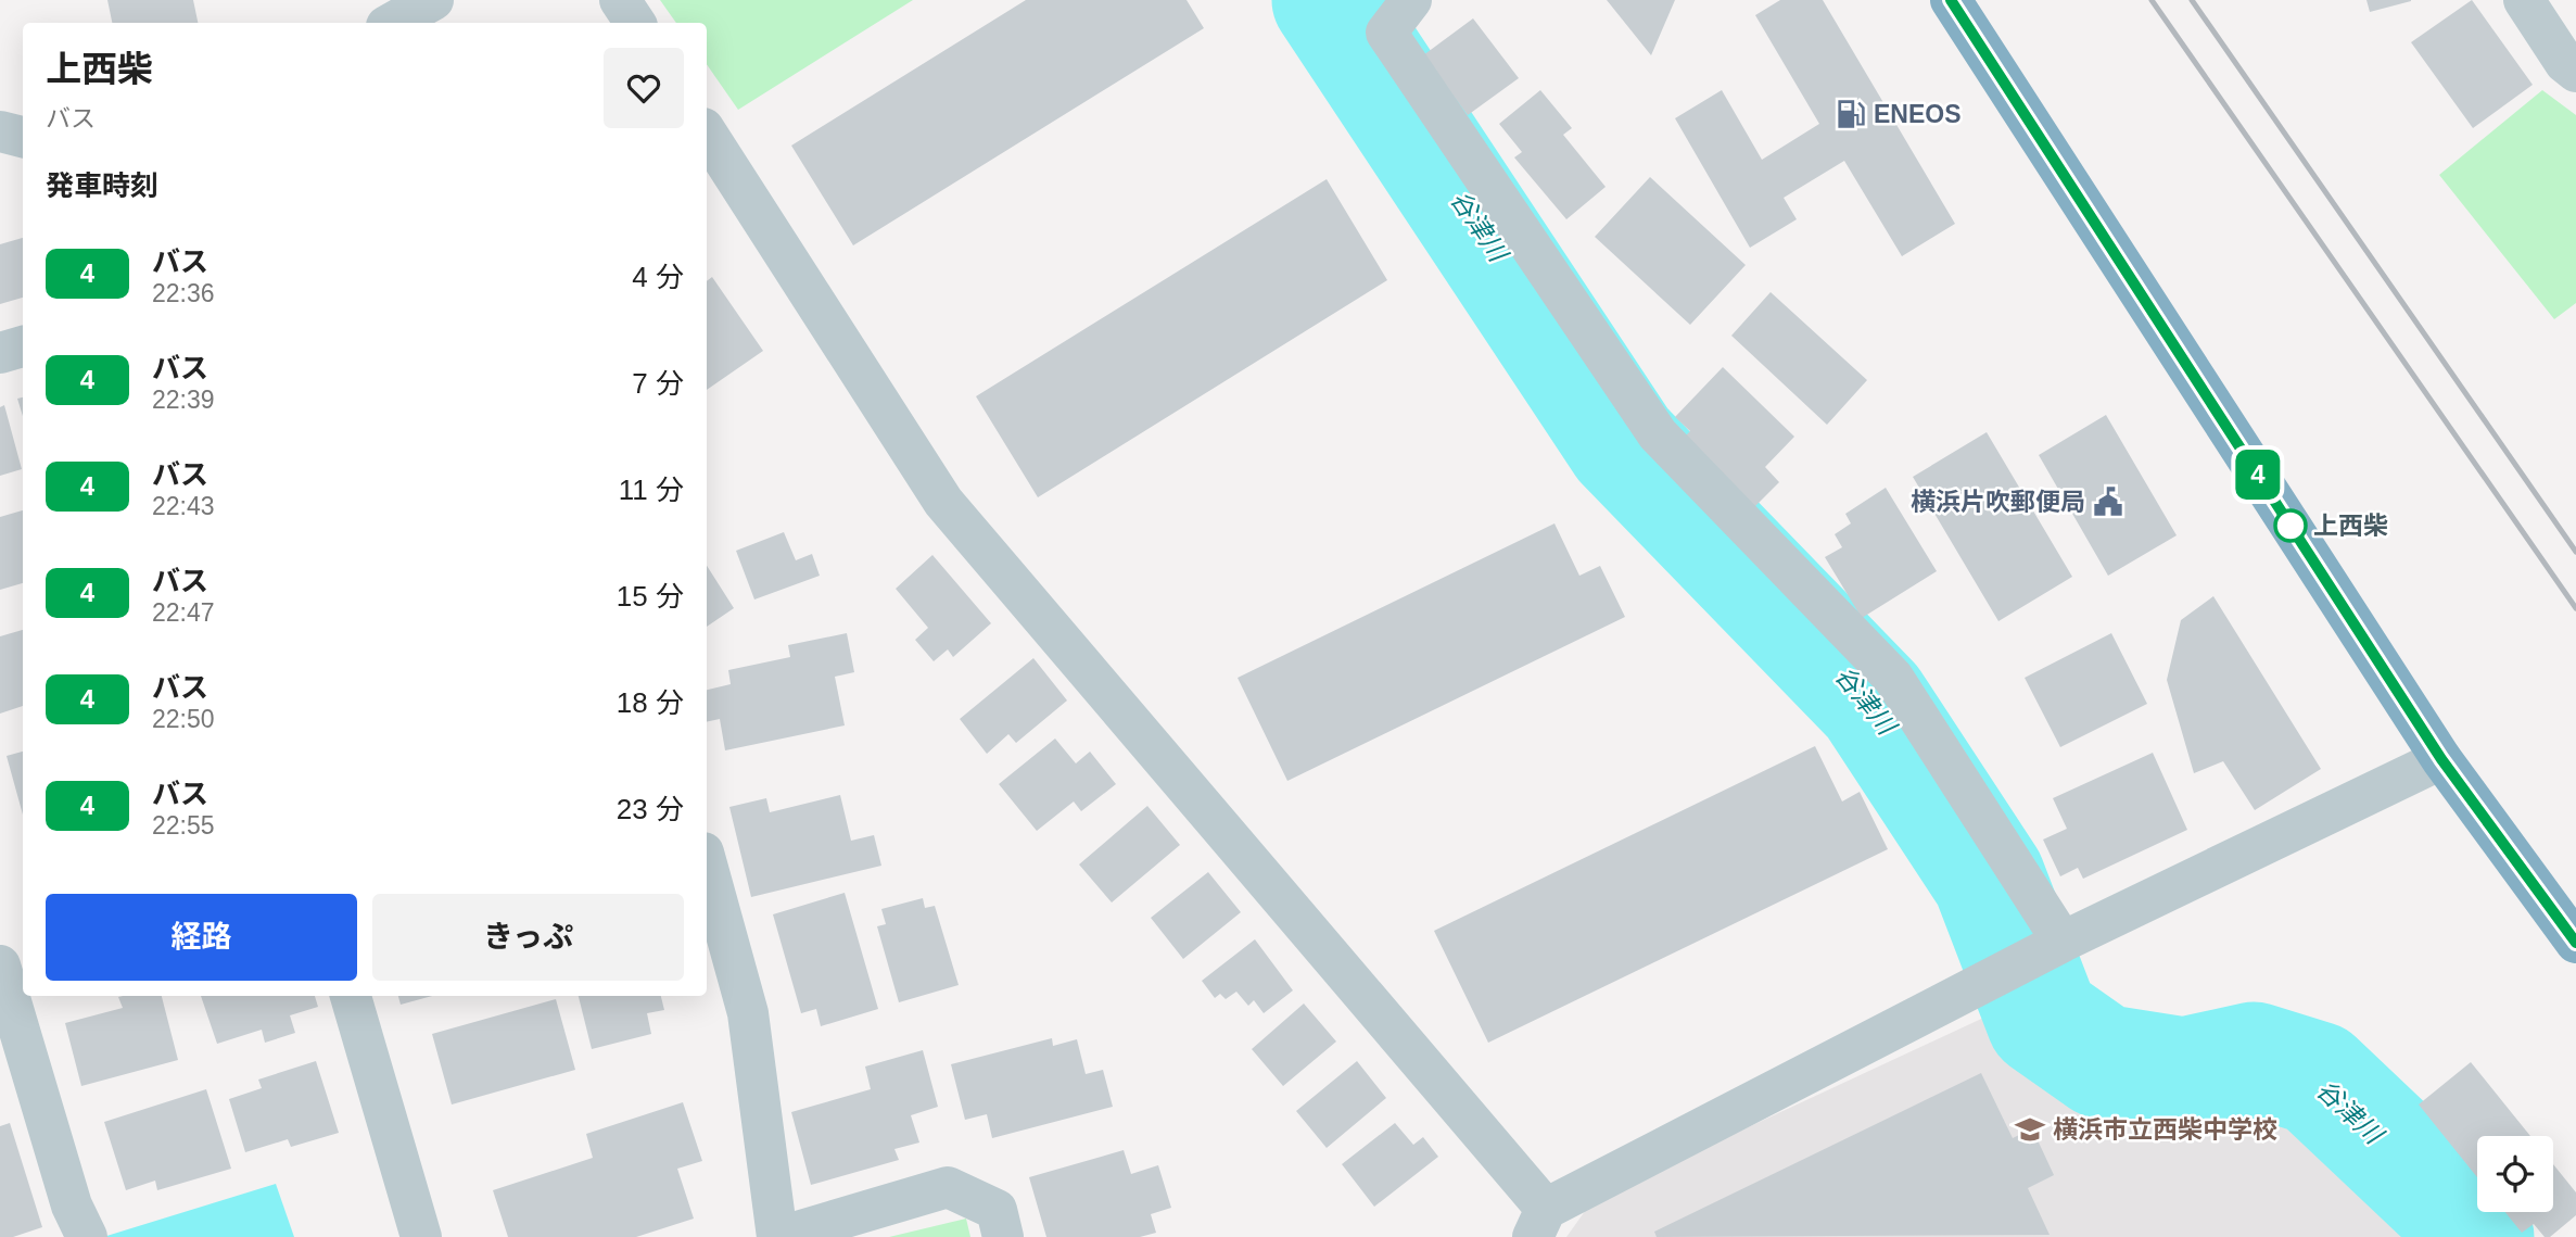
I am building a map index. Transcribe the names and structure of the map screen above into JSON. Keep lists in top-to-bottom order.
{
  "water": ["谷津川"],
  "places": {
    "fuel station": ["ENEOS"],
    "public building": ["横浜片吹郵便局"],
    "other": ["上西柴"],
    "school or university": ["横浜市立西柴中学校"]
  },
  "lines": ["bus line 4"],
  "page": {
    "on_map": "4",
    "heading": [
      ["上西柴", "バス"],
      "発車時刻"
    ],
    "list": [
      {
        "mark": "4",
        "name": "バス",
        "note": "22:36",
        "value": "4 分"
      },
      {
        "mark": "4",
        "name": "バス",
        "note": "22:39",
        "value": "7 分"
      },
      {
        "mark": "4",
        "name": "バス",
        "note": "22:43",
        "value": "11 分"
      },
      {
        "mark": "4",
        "name": "バス",
        "note": "22:47",
        "value": "15 分"
      },
      {
        "mark": "4",
        "name": "バス",
        "note": "22:50",
        "value": "18 分"
      },
      {
        "mark": "4",
        "name": "バス",
        "note": "22:55",
        "value": "23 分"
      }
    ],
    "buttons": ["経路", "きっぷ"]
  }
}
